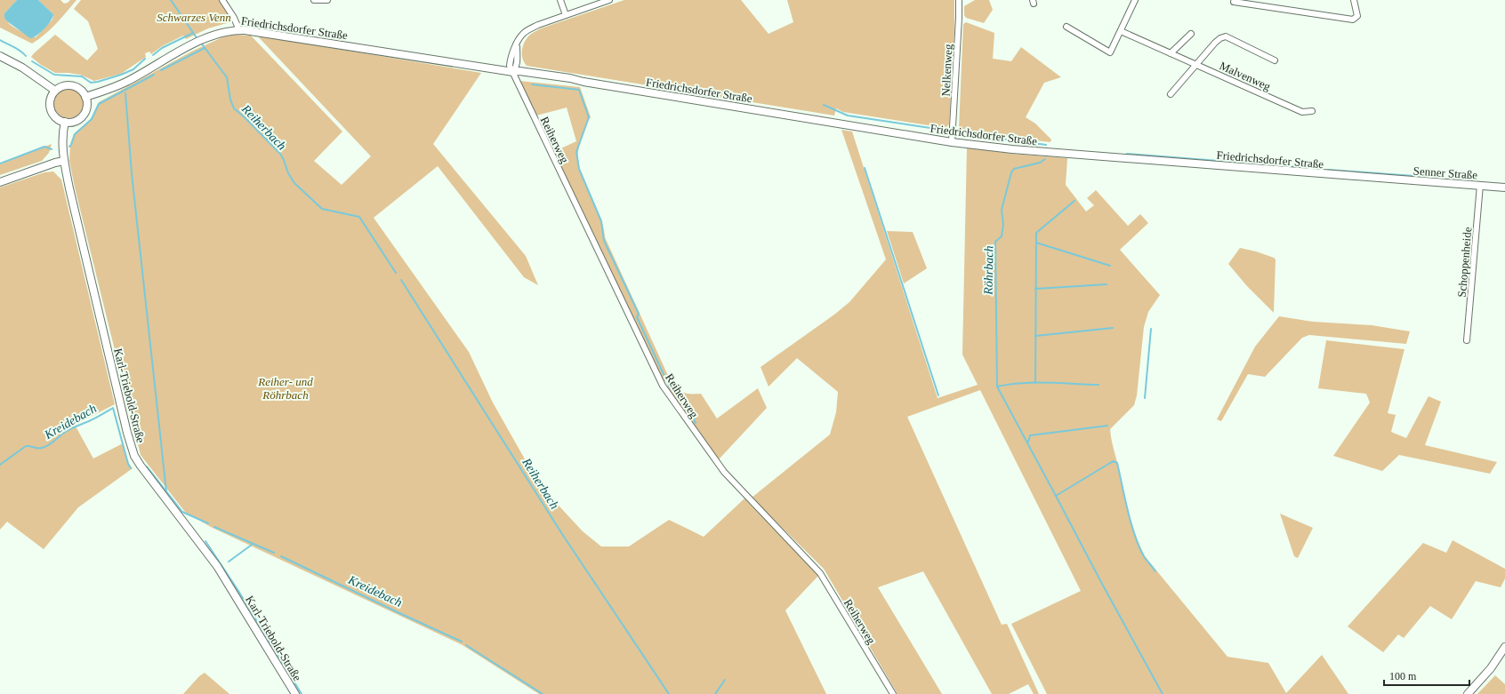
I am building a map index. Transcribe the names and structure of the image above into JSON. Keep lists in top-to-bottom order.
{
  "streets": {
    "main road": ["Friedrichsdorfer Straße", "Senner Straße", "Karl-Triebold-Straße"],
    "street": [
      "Nelkenweg",
      "Malvenweg",
      "Reiherweg",
      "Schoppenheide"
    ]
  },
  "crossings": [
    ["Friedrichsdorfer Straße", "Nelkenweg"],
    ["Friedrichsdorfer Straße", "Reiherweg"],
    ["Friedrichsdorfer Straße", "Senner Straße"],
    ["Friedrichsdorfer Straße", "Karl-Triebold-Straße"],
    ["Senner Straße", "Schoppenheide"]
  ],
  "water": ["Reiherbach", "Röhrbach", "Kreidebach"],
  "parks": ["Schwarzes Venn", "Reiher- und Röhrbach"],
  "scale_bar": "100 m"
}
